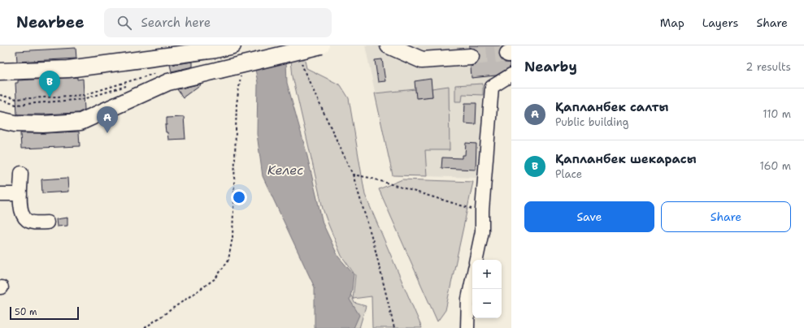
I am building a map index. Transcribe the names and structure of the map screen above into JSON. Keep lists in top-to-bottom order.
{
  "water": ["Келес"],
  "scale_bar": "50 m",
  "page": {
    "header": "Nearbee",
    "search": "Search here",
    "nav": ["Map", "Layers", "Share"],
    "heading": ["Nearby", "2 results"],
    "pins": ["B", "A"],
    "list": [
      {
        "mark": "A",
        "name": "Қапланбек салты",
        "note": "Public building",
        "value": "110 m"
      },
      {
        "mark": "B",
        "name": "Қапланбек шекарасы",
        "note": "Place",
        "value": "160 m"
      }
    ],
    "buttons": ["Save", "Share"],
    "map_buttons": ["+", "−"],
    "scale": "50 m"
  }
}
